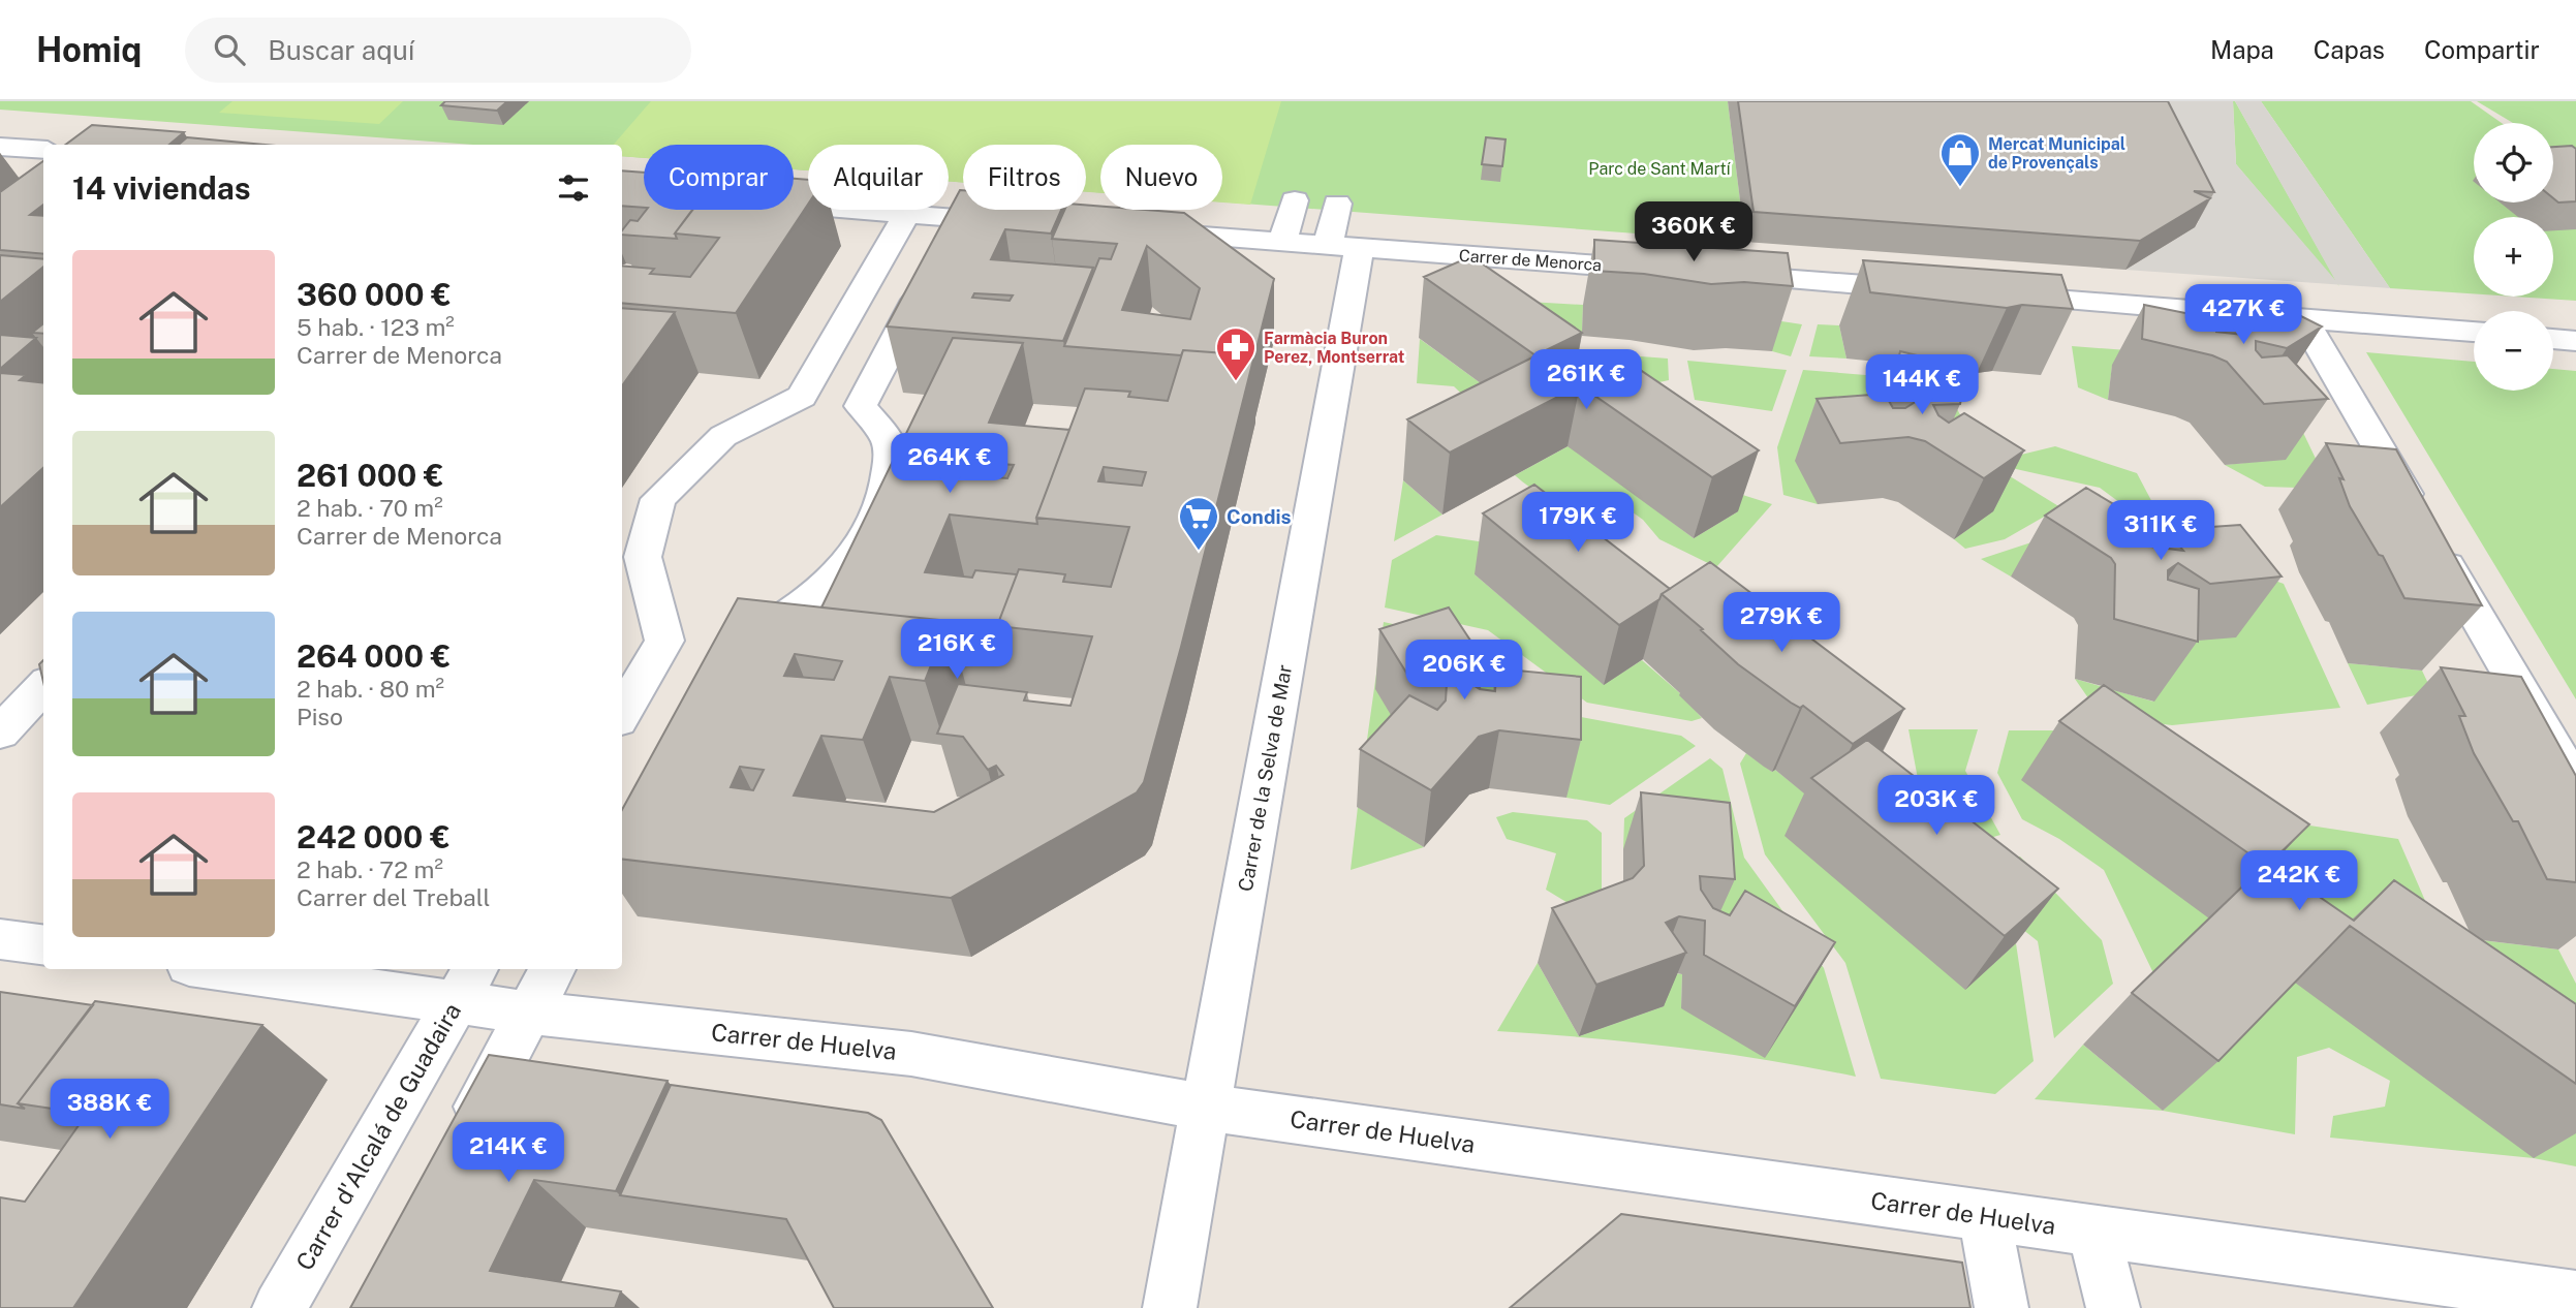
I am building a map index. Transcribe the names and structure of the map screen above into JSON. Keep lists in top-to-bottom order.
{
  "streets": {
    "street": [
      "Carrer de Menorca",
      "Carrer de la Selva de Mar",
      "Carrer de Huelva",
      "Carrer d'Alcalá de Guadaira"
    ]
  },
  "crossings": [
    ["Carrer de Menorca", "Carrer de la Selva de Mar"],
    ["Carrer de la Selva de Mar", "Carrer de Huelva"],
    ["Carrer de Huelva", "Carrer d'Alcalá de Guadaira"]
  ],
  "parks": ["Parc de Sant Martí"],
  "places": {
    "shop": ["Mercat Municipal de Provençals"],
    "pharmacy": ["Farmàcia Buron Perez, Montserrat"],
    "supermarket": ["Condis"]
  },
  "page": {
    "header": "Homiq",
    "search": "Buscar aquí",
    "nav": ["Mapa", "Capas", "Compartir"],
    "map_buttons": ["+", "−"],
    "chip": [
      "Comprar",
      "Alquilar",
      "Filtros",
      "Nuevo"
    ],
    "heading": "14 viviendas",
    "price": [
      "360K €",
      "427K €",
      "261K €",
      "144K €",
      "264K €",
      "179K €",
      "311K €",
      "279K €",
      "216K €",
      "206K €",
      "203K €",
      "242K €",
      "388K €",
      "214K €"
    ],
    "list": [
      {
        "name": "360 000 €",
        "note": "5 hab. · 123 m² · Carrer de Menorca"
      },
      {
        "name": "261 000 €",
        "note": "2 hab. · 70 m² · Carrer de Menorca"
      },
      {
        "name": "264 000 €",
        "note": "2 hab. · 80 m² · Piso"
      },
      {
        "name": "242 000 €",
        "note": "2 hab. · 72 m² · Carrer del Treball"
      }
    ]
  }
}
